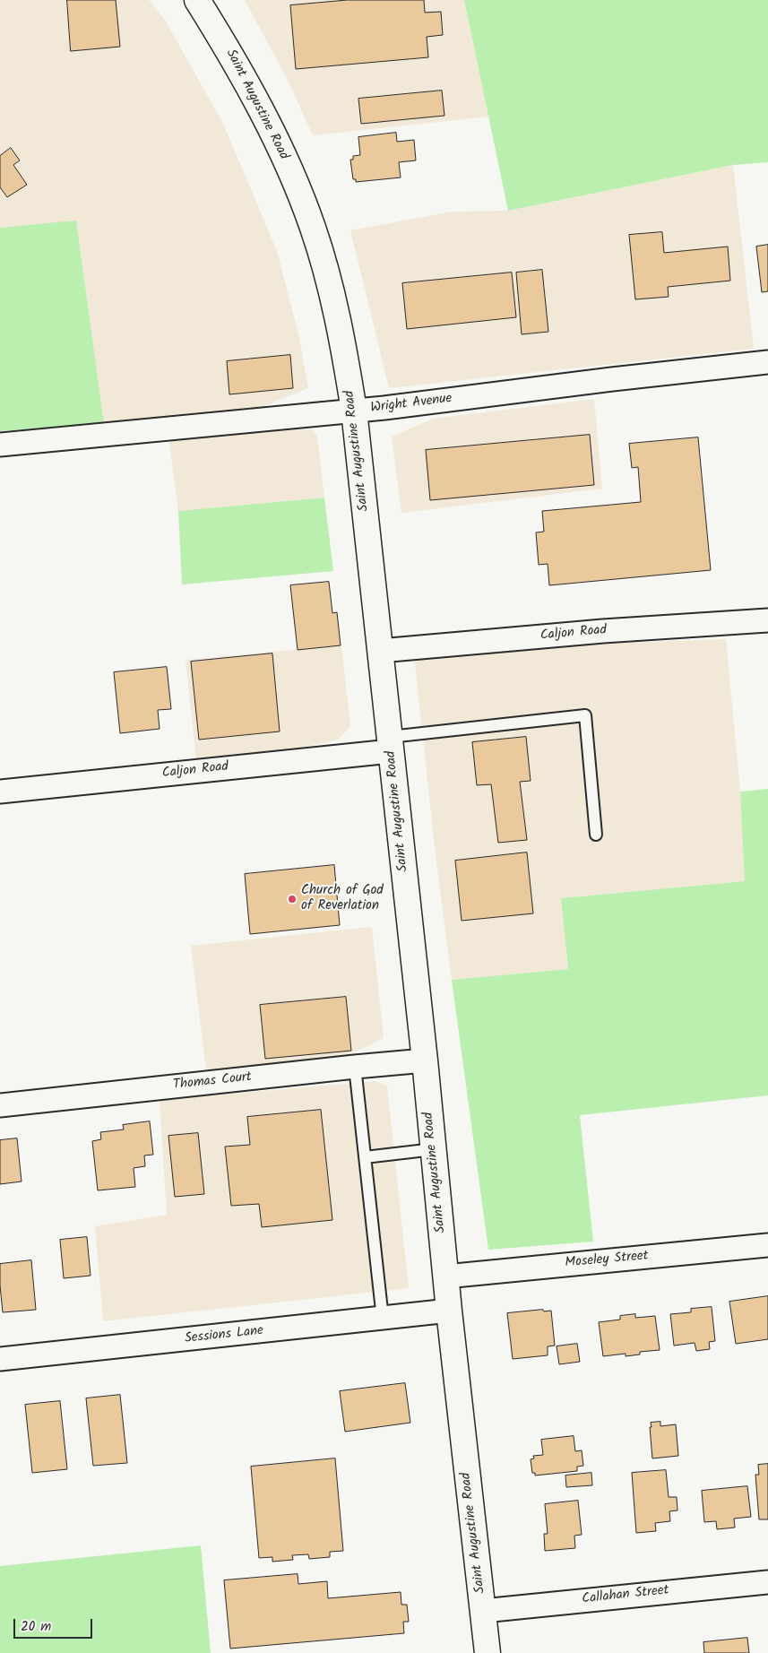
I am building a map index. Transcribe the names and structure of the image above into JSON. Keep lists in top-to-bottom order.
{
  "streets": {
    "main road": ["Saint Augustine Road"],
    "street": [
      "Wright Avenue",
      "Caljon Road",
      "Thomas Court",
      "Moseley Street",
      "Sessions Lane",
      "Callahan Street"
    ]
  },
  "crossings": [
    ["Saint Augustine Road", "Wright Avenue"],
    ["Saint Augustine Road", "Caljon Road"],
    ["Saint Augustine Road", "Thomas Court"],
    ["Saint Augustine Road", "Moseley Street"],
    ["Saint Augustine Road", "Sessions Lane"],
    ["Saint Augustine Road", "Callahan Street"]
  ],
  "places": ["Church of God of Reverlation"],
  "scale_bar": "20 m"
}
